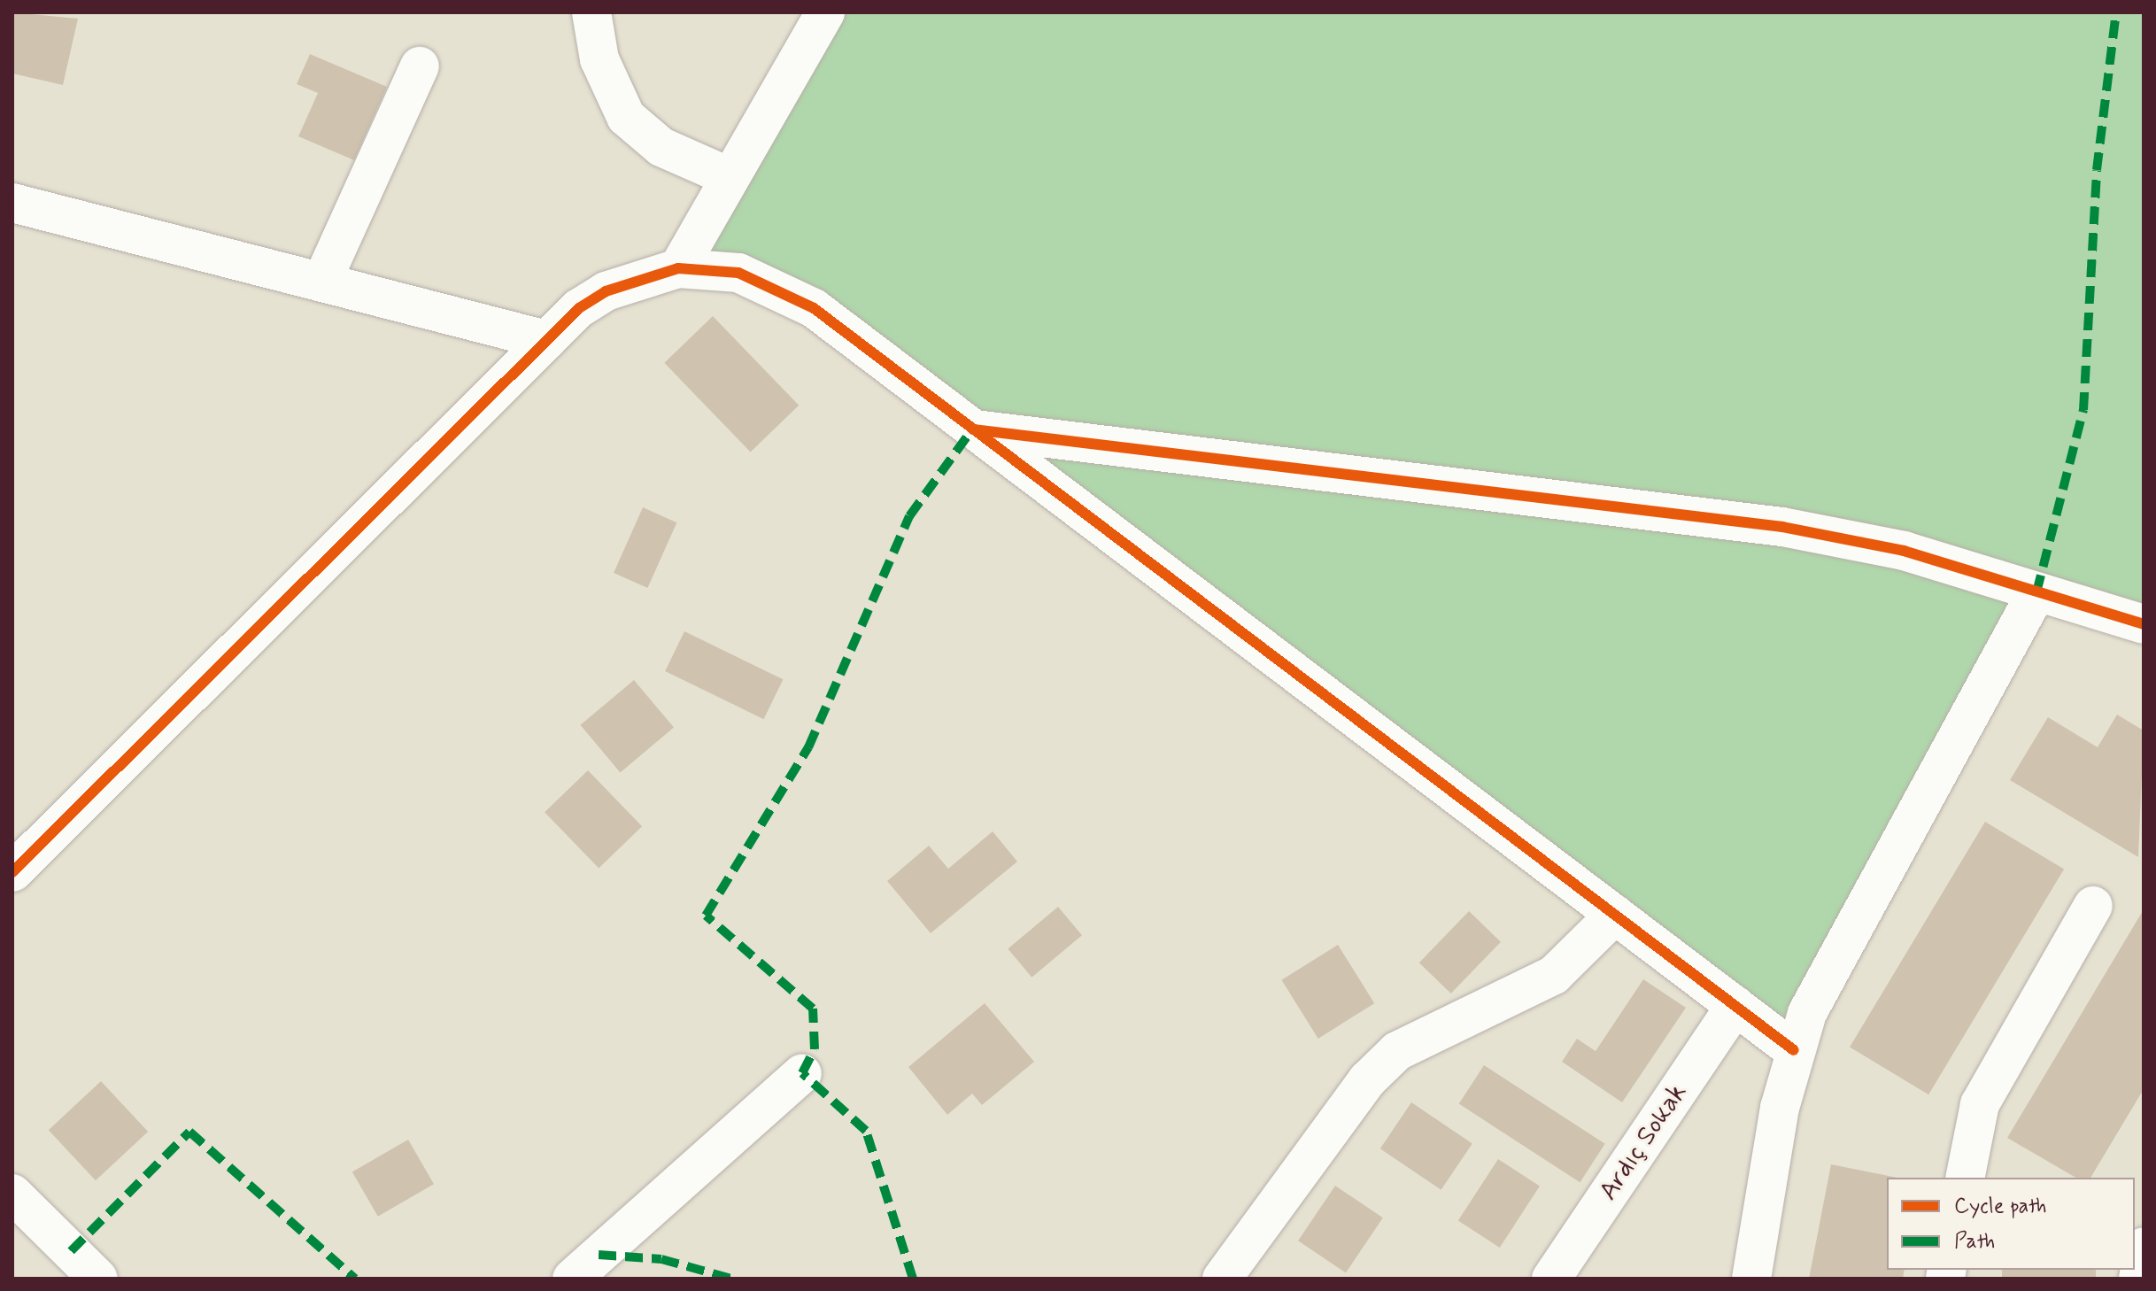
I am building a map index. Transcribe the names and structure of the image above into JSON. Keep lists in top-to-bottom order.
{
  "streets": {
    "street": ["Ardıç Sokak"]
  },
  "legend": ["Cycle path", "Path"]
}
